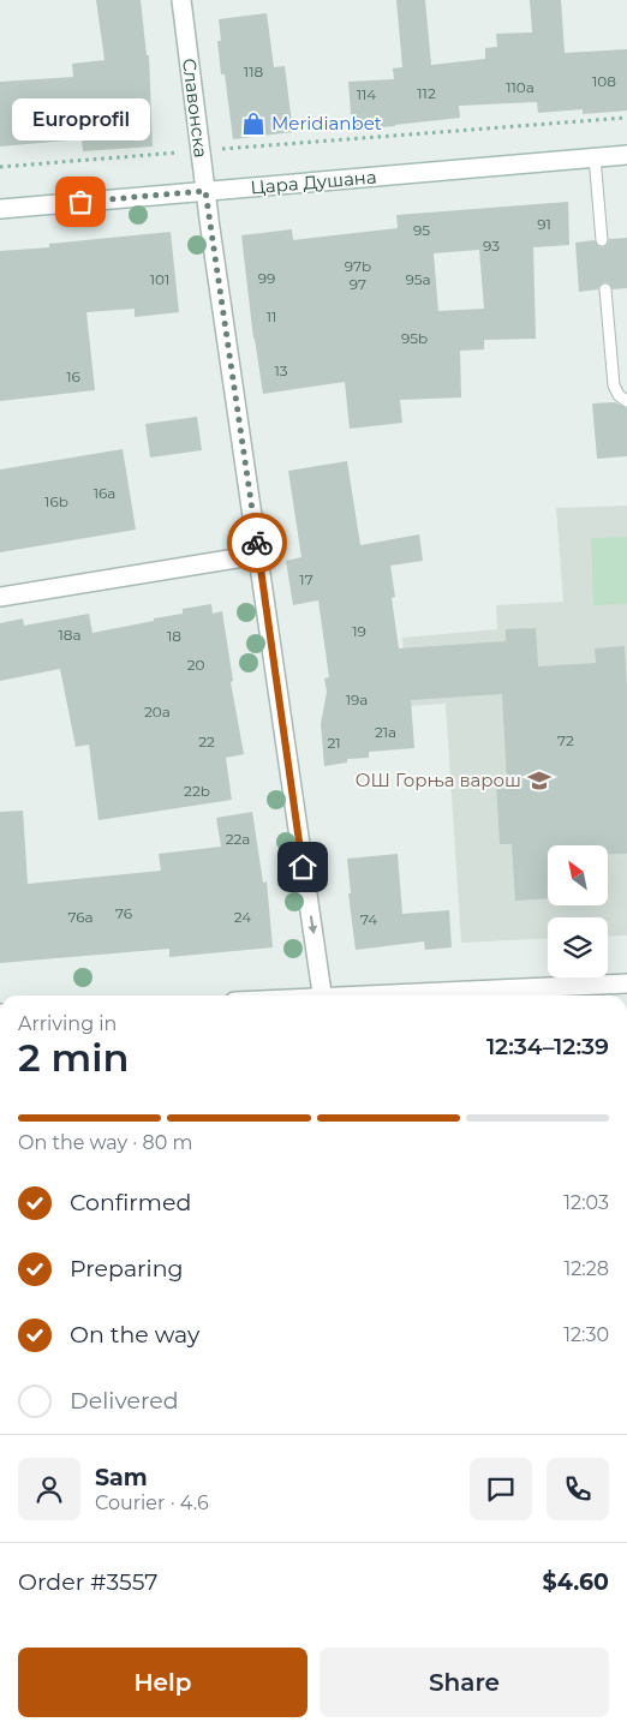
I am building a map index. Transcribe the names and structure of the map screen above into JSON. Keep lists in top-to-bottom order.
{
  "streets": {
    "street": ["Славонска", "Цара Душана"]
  },
  "crossings": [
    ["Славонска", "Цара Душана"]
  ],
  "one_way": ["Славонска"],
  "places": {
    "shop": ["Meridianbet"],
    "other": ["Europrofil"],
    "school or university": ["ОШ Горња варош"]
  },
  "house_numbers": [
    "118",
    "108",
    "110a",
    "112",
    "114",
    "91",
    "95",
    "93",
    "97b",
    "99",
    "101",
    "95a",
    "97",
    "11",
    "95b",
    "13",
    "16",
    "16a",
    "16b",
    "17",
    "19",
    "18a",
    "18",
    "20",
    "19a",
    "20a",
    "21a",
    "72",
    "22",
    "21",
    "22b",
    "22a",
    "76",
    "76a",
    "24",
    "74"
  ],
  "north": "top left",
  "page": {
    "bubble": "Europrofil",
    "heading": ["2 min", "Arriving in", "12:34–12:39"],
    "panel": [
      "Sam",
      "Courier · 4.6",
      "Order #3557",
      "$4.60"
    ],
    "bar": "On the way · 80 m",
    "list": [
      ["Confirmed", "12:03"],
      ["Preparing", "12:28"],
      ["On the way", "12:30"],
      "Delivered"
    ],
    "buttons": ["Help", "Share"]
  }
}
